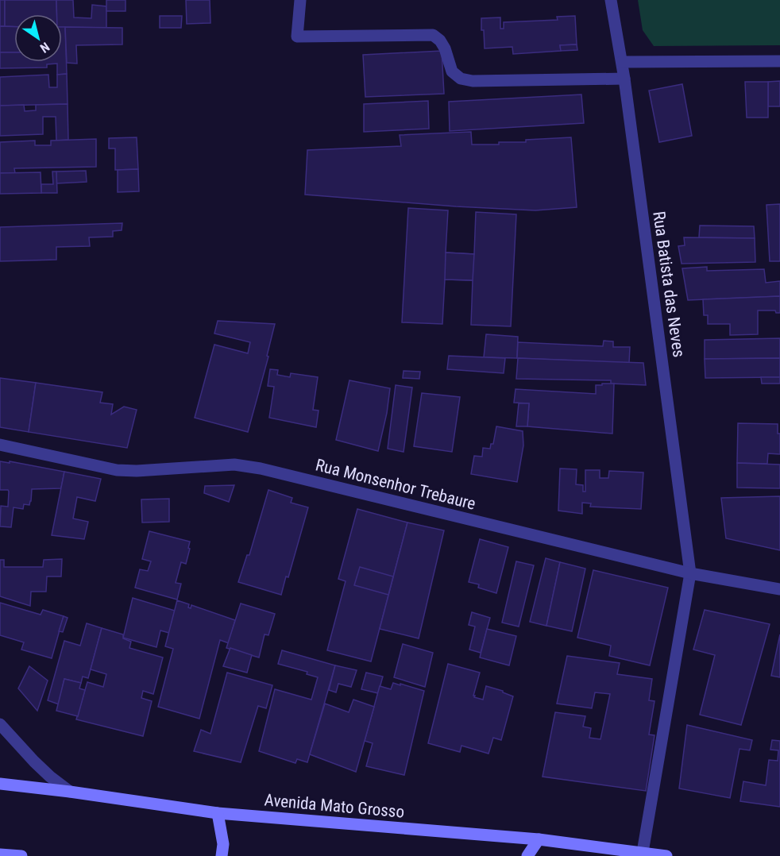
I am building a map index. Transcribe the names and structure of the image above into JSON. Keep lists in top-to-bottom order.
{
  "streets": {
    "main road": ["Avenida Mato Grosso"],
    "street": ["Rua Batista das Neves", "Rua Monsenhor Trebaure"]
  },
  "crossings": [
    ["Rua Batista das Neves", "Rua Monsenhor Trebaure"],
    ["Rua Batista das Neves", "Avenida Mato Grosso"]
  ],
  "north": "bottom right"
}
